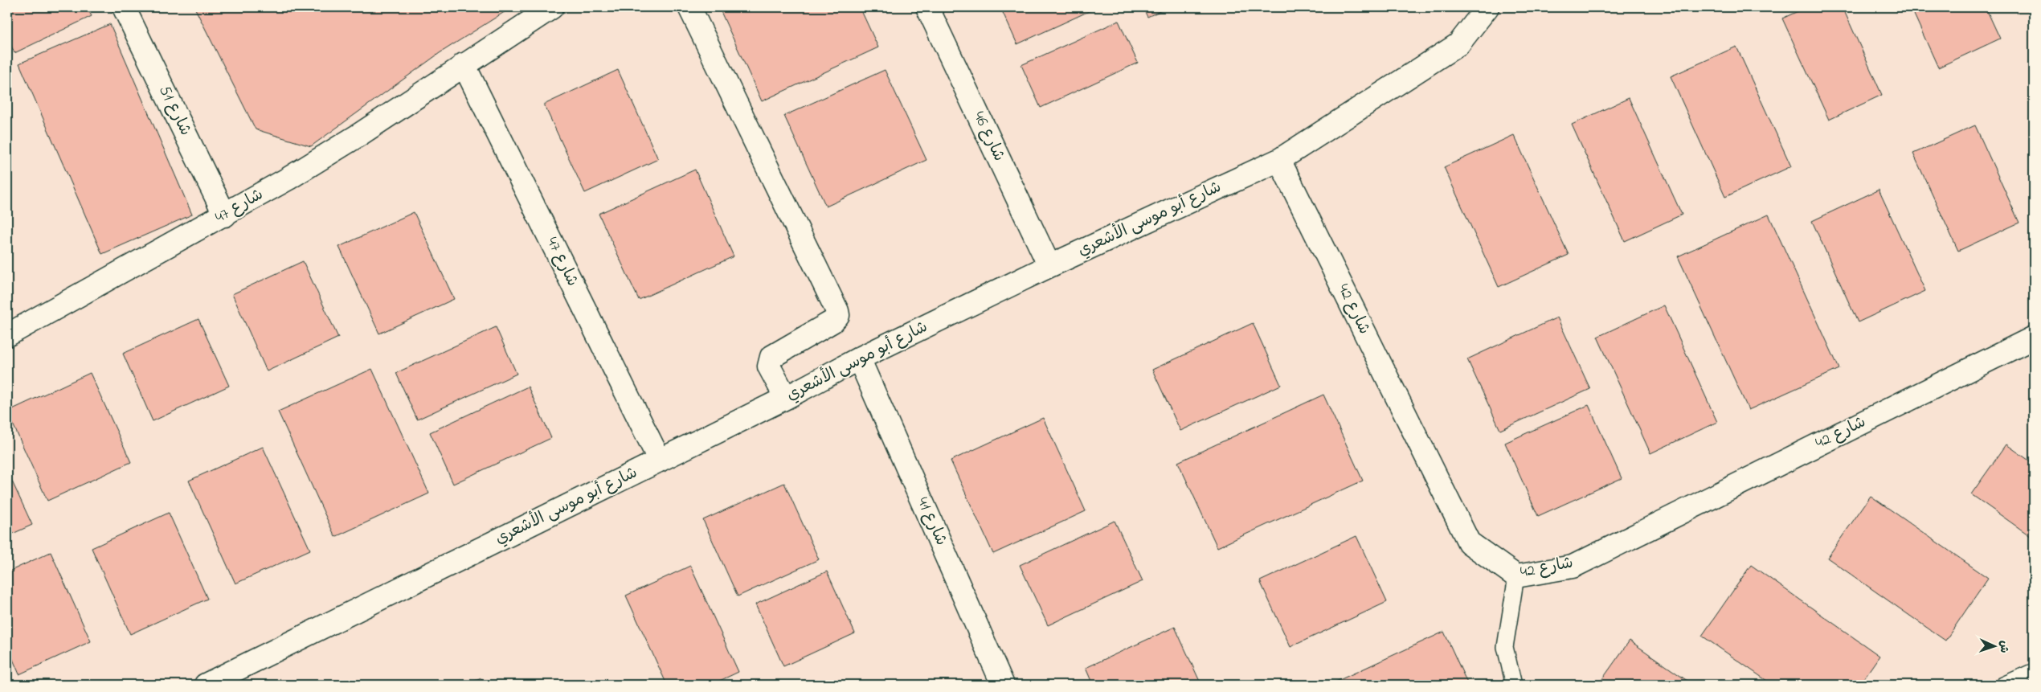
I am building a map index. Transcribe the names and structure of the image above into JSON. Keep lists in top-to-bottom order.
{
  "streets": {
    "street": [
      "شارع 51",
      "شارع 46",
      "شارع 47",
      "شارع أبو موسى الأشعري",
      "شارع 42",
      "شارع 41"
    ]
  },
  "crossings": [
    ["شارع 51", "شارع 47"],
    ["شارع 46", "شارع أبو موسى الأشعري"],
    ["شارع 47", "شارع أبو موسى الأشعري"],
    ["شارع أبو موسى الأشعري", "شارع 42"],
    ["شارع أبو موسى الأشعري", "شارع 41"]
  ],
  "north": "right"
}
